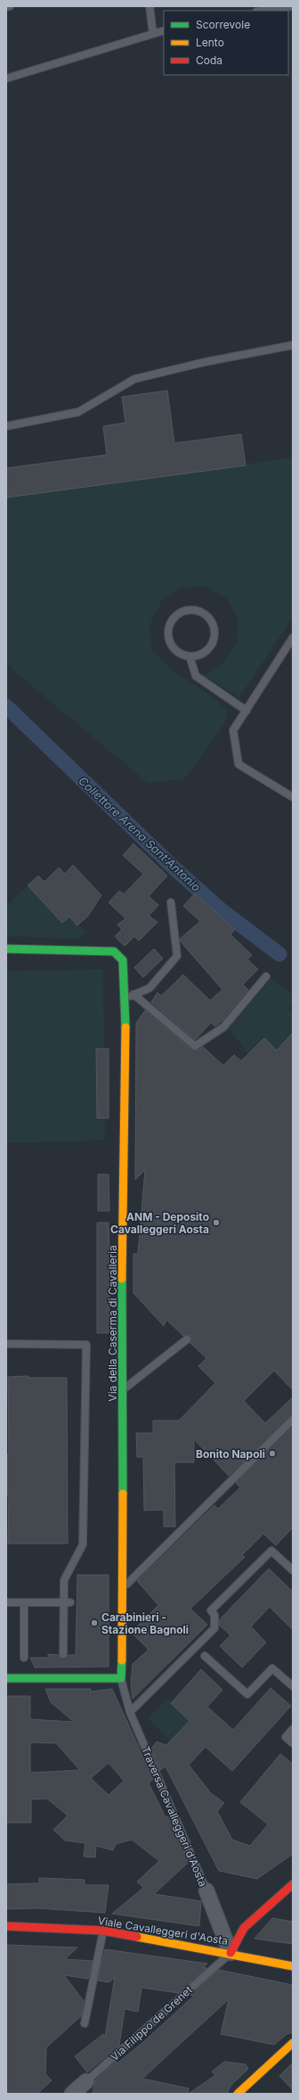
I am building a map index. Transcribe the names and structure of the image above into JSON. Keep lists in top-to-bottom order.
{
  "streets": {
    "street": [
      "Via della Caserma di Cavalleria",
      "Traversa Cavalleggeri d'Aosta",
      "Viale Cavalleggeri d'Aosta",
      "Via Filippo de Grenet"
    ]
  },
  "crossings": [
    ["Via della Caserma di Cavalleria", "Traversa Cavalleggeri d'Aosta"],
    ["Traversa Cavalleggeri d'Aosta", "Viale Cavalleggeri d'Aosta"],
    ["Traversa Cavalleggeri d'Aosta", "Via Filippo de Grenet"],
    ["Viale Cavalleggeri d'Aosta", "Via Filippo de Grenet"]
  ],
  "water": ["Collettore Arena Sant'Antonio"],
  "places": ["ANM - Deposito Cavalleggeri Aosta", "Bonito Napoli", "Carabinieri - Stazione Bagnoli"],
  "legend": ["Scorrevole", "Lento", "Coda"]
}
